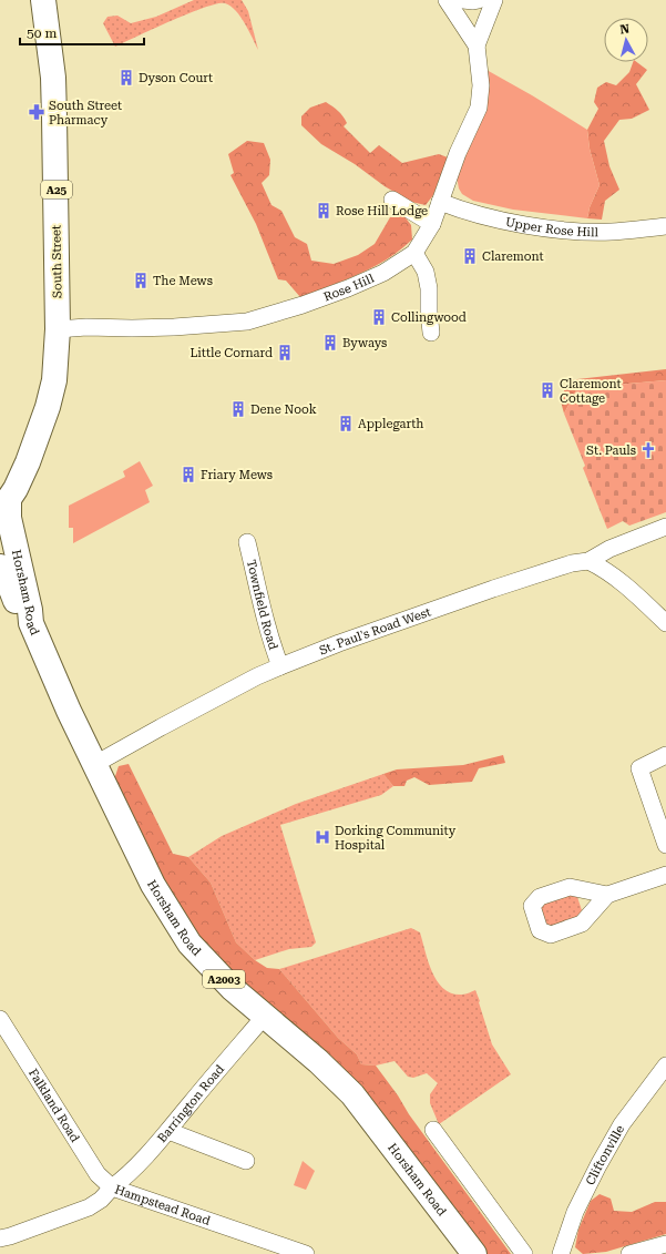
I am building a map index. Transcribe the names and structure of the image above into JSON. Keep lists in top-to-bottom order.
{
  "streets": {
    "main road": [
      "A25",
      "South Street",
      "Horsham Road",
      "A2003"
    ],
    "street": [
      "Upper Rose Hill",
      "Rose Hill",
      "Townfield Road",
      "St. Paul's Road West",
      "Barrington Road",
      "Falkland Road",
      "Cliftonville",
      "Hampstead Road"
    ]
  },
  "crossings": [
    ["Upper Rose Hill", "Rose Hill"],
    ["South Street", "Rose Hill"],
    ["South Street", "Horsham Road"],
    ["Horsham Road", "St. Paul's Road West"],
    ["Horsham Road", "A2003"],
    ["Horsham Road", "Barrington Road"],
    ["Townfield Road", "St. Paul's Road West"],
    ["Barrington Road", "Falkland Road"],
    ["Barrington Road", "Hampstead Road"],
    ["Falkland Road", "Hampstead Road"]
  ],
  "places": {
    "building": [
      "Dyson Court",
      "Rose Hill Lodge",
      "Claremont",
      "The Mews",
      "Collingwood",
      "Byways",
      "Little Cornard",
      "Claremont Cottage",
      "Dene Nook",
      "Applegarth",
      "Friary Mews"
    ],
    "pharmacy": ["South Street Pharmacy"],
    "church": ["St. Pauls"],
    "hospital": ["Dorking Community Hospital"]
  },
  "scale_bar": "50 m",
  "north": "top"
}
